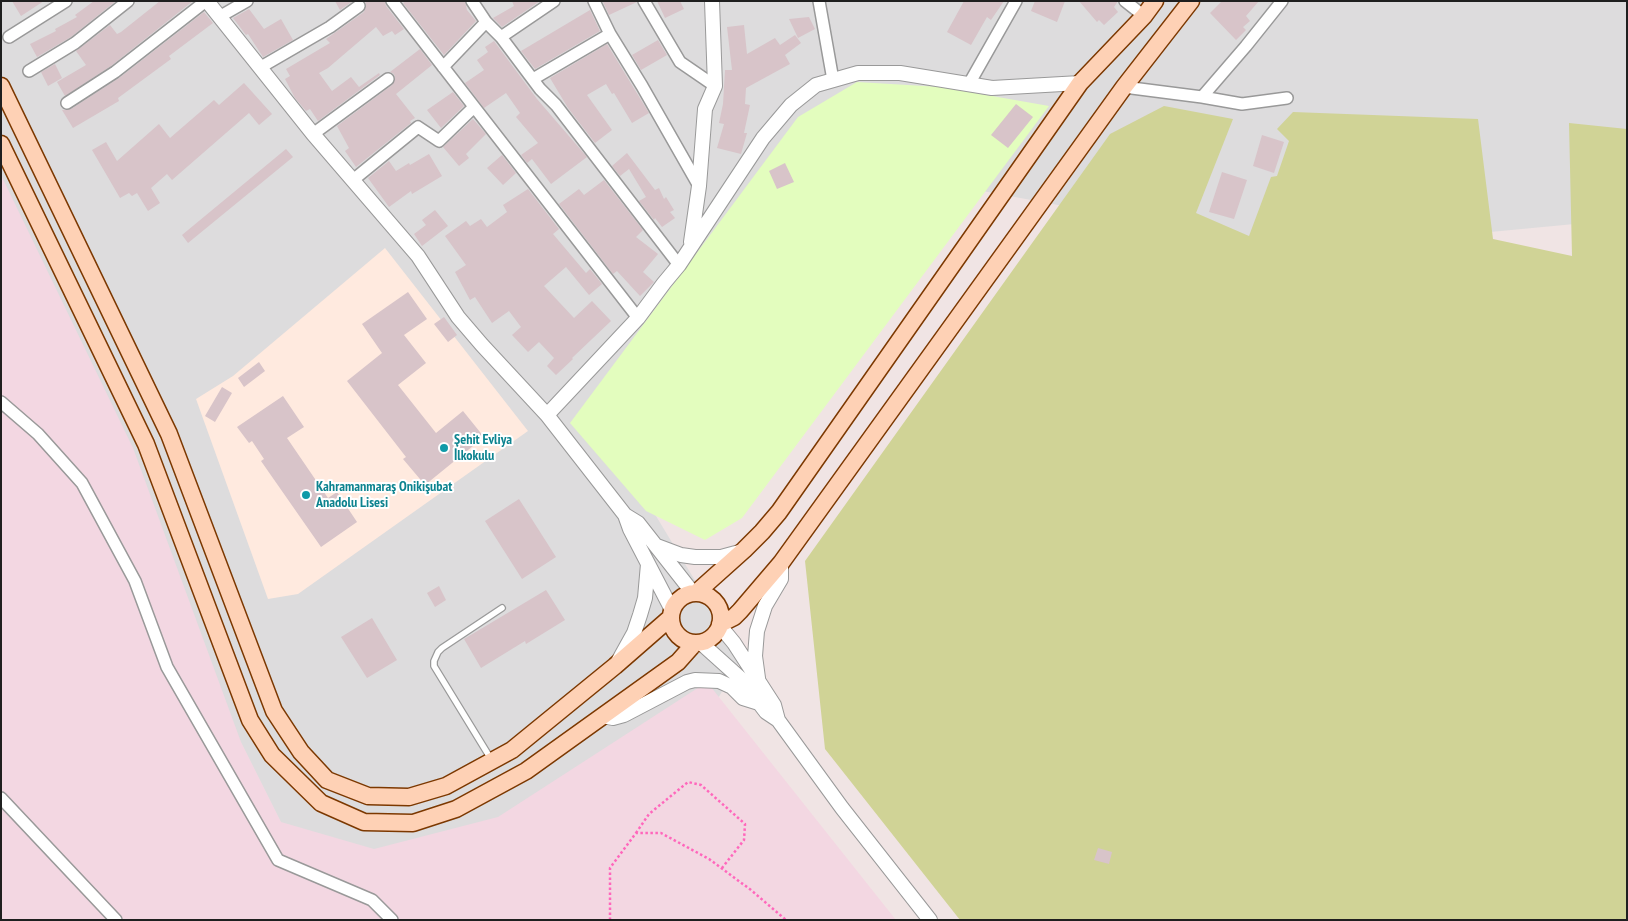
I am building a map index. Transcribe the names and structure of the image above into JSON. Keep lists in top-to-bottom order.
{
  "places": ["Şehit Evliya İlkokulu", "Kahramanmaraş Onikişubat Anadolu Lisesi"]
}
